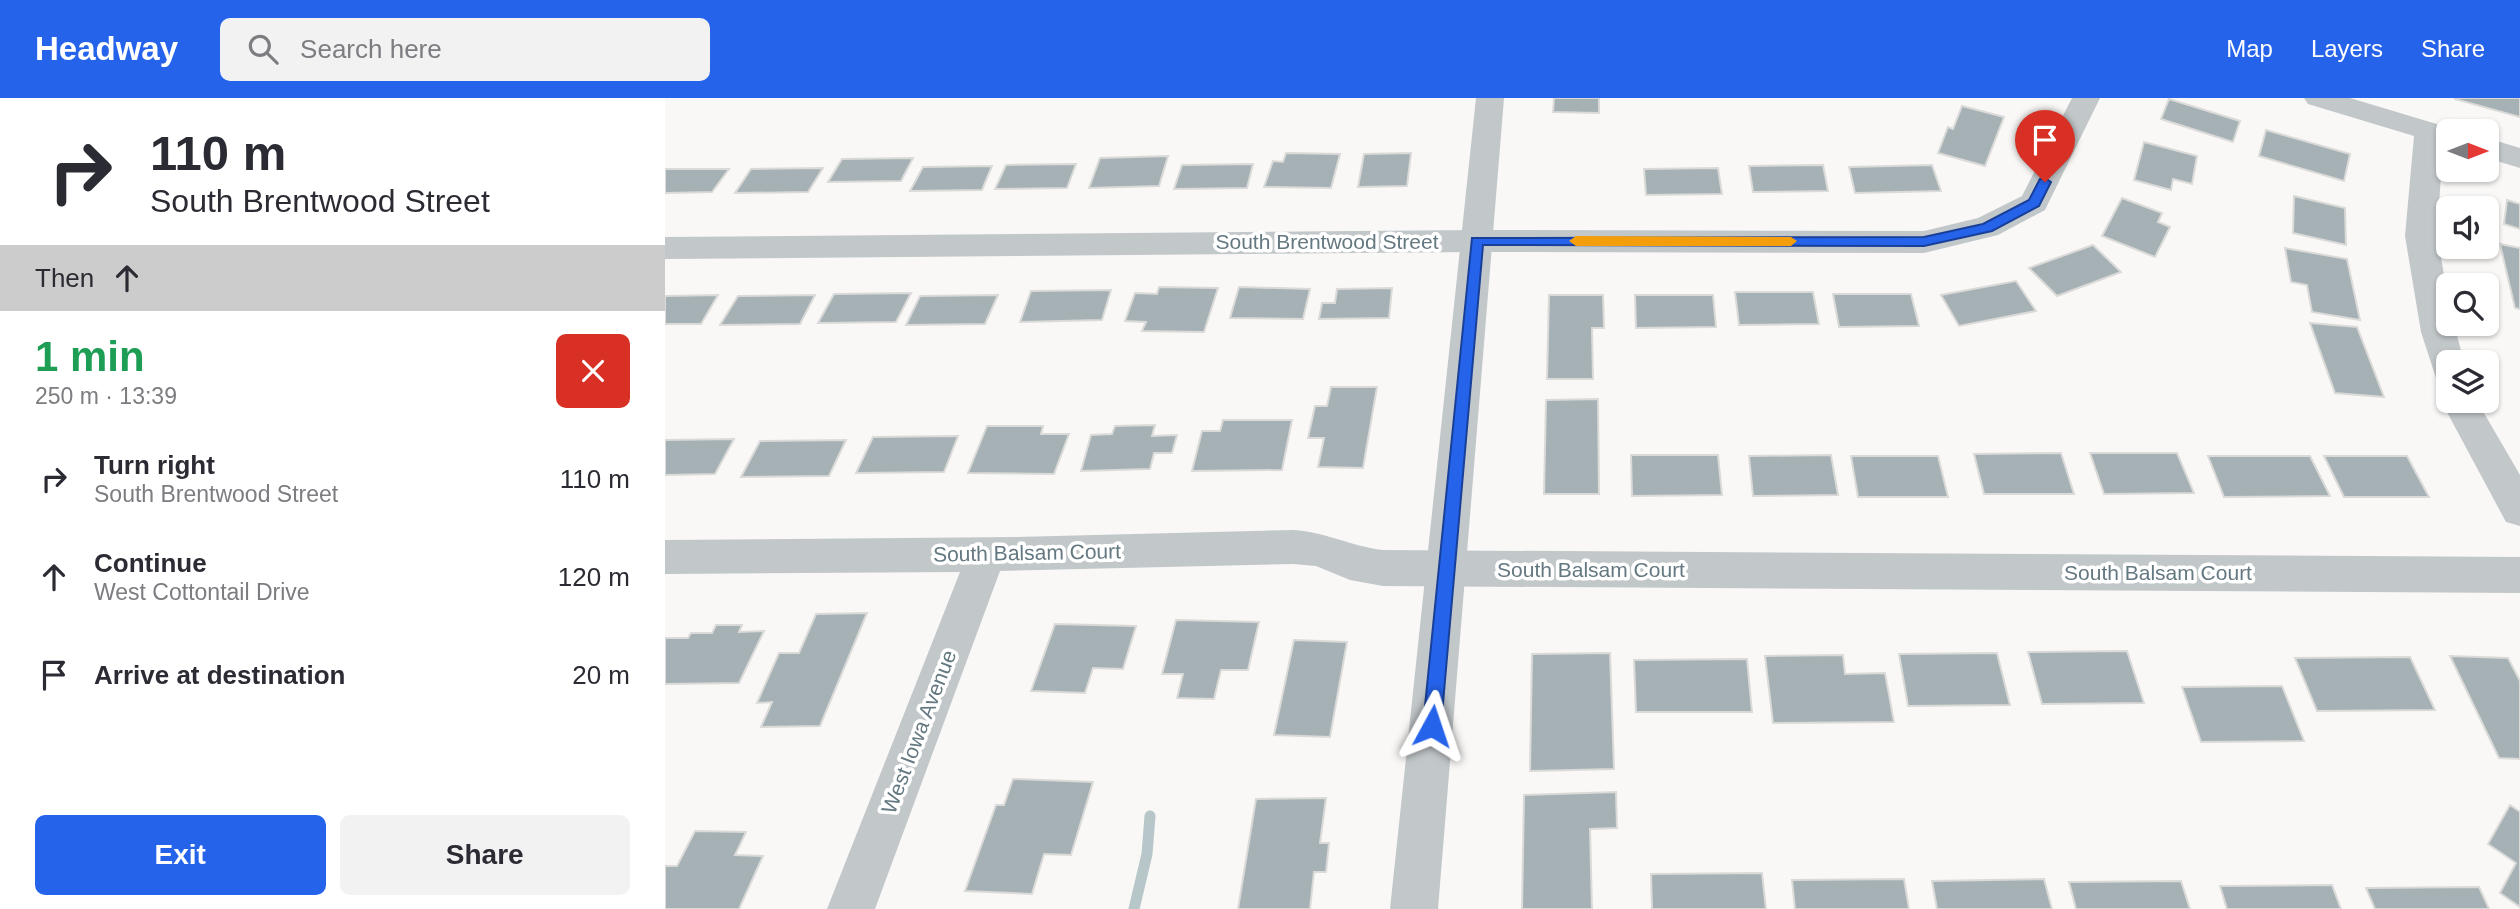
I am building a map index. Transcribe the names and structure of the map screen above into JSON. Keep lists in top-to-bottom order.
{
  "streets": {
    "street": ["South Brentwood Street", "South Balsam Court", "West Iowa Avenue"]
  },
  "crossings": [
    ["South Balsam Court", "West Iowa Avenue"]
  ],
  "north": "right",
  "page": {
    "header": "Headway",
    "search": "Search here",
    "nav": ["Map", "Layers", "Share"],
    "turn": ["110 m", "South Brentwood Street"],
    "then": "Then",
    "heading": ["1 min", "250 m · 13:39"],
    "list": [
      {
        "name": "Turn right",
        "note": "South Brentwood Street",
        "value": "110 m"
      },
      {
        "name": "Continue",
        "note": "West Cottontail Drive",
        "value": "120 m"
      },
      {
        "name": "Arrive at destination",
        "value": "20 m"
      }
    ],
    "buttons": ["Exit", "Share"]
  }
}
